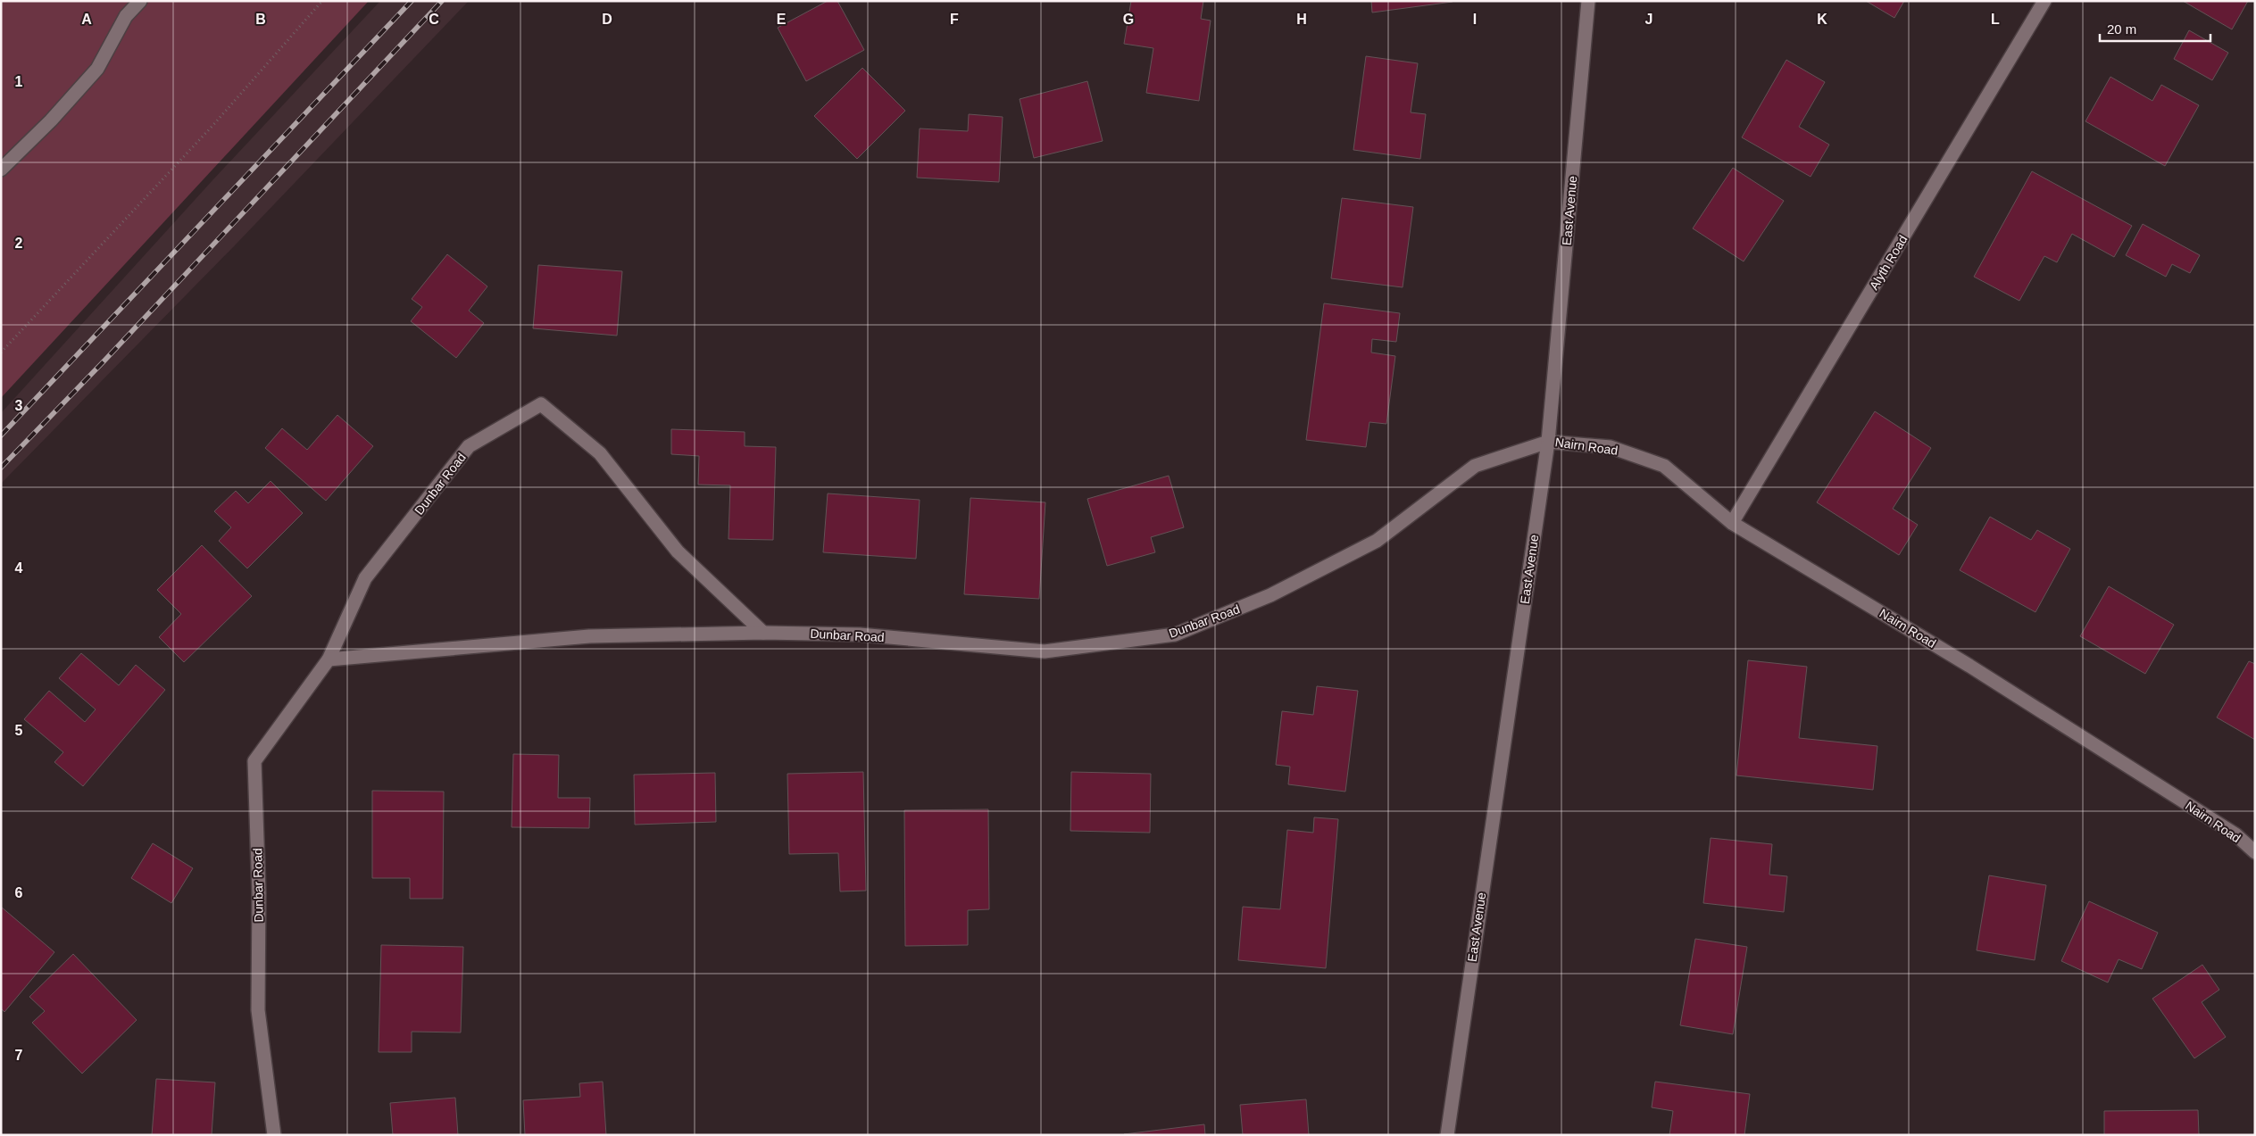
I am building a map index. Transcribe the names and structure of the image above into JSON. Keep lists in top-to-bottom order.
{
  "streets": {
    "street": [
      "East Avenue",
      "Alyth Road",
      "Nairn Road",
      "Dunbar Road"
    ]
  },
  "crossings": [
    ["East Avenue", "Nairn Road"],
    ["East Avenue", "Dunbar Road"],
    ["Alyth Road", "Nairn Road"],
    ["Nairn Road", "Dunbar Road"]
  ],
  "scale_bar": "20 m",
  "grid": {
    "columns": [
      "A",
      "B",
      "C",
      "D",
      "E",
      "F",
      "G",
      "H",
      "I",
      "J",
      "K",
      "L"
    ],
    "rows": [
      "1",
      "2",
      "3",
      "4",
      "5",
      "6",
      "7"
    ]
  }
}
